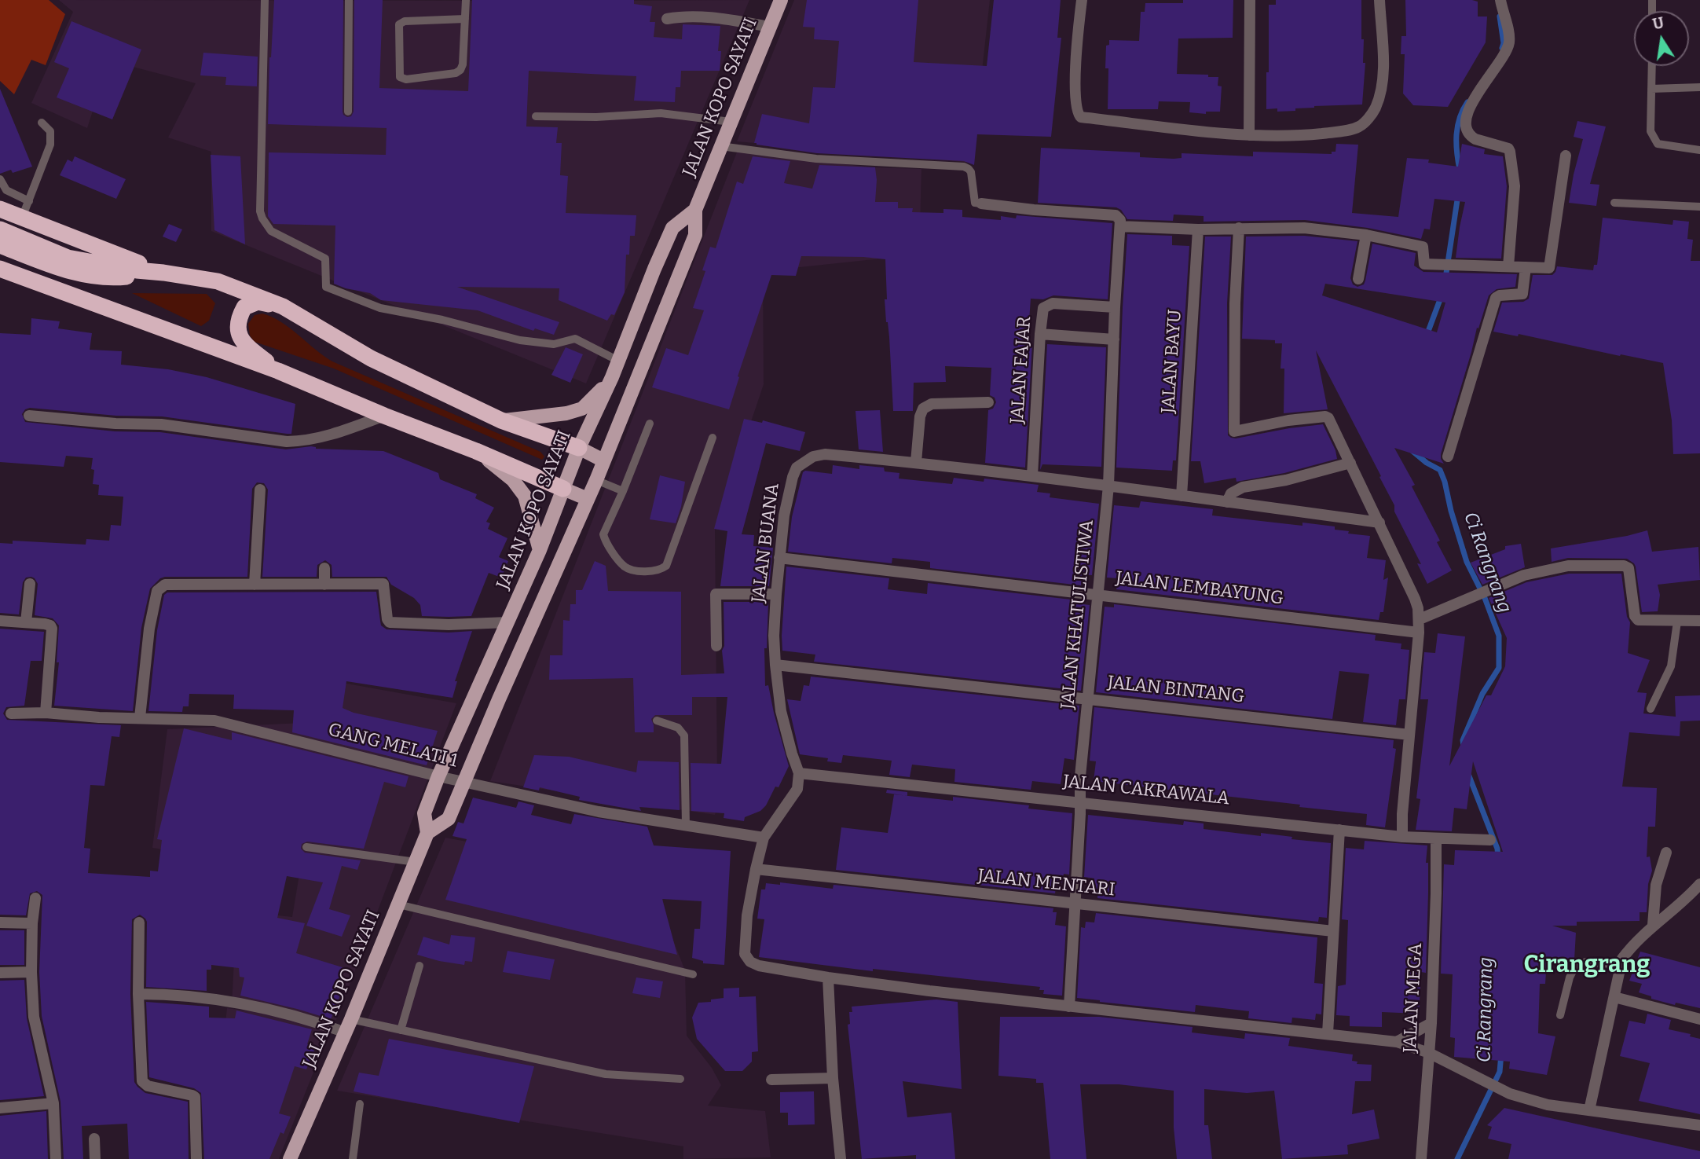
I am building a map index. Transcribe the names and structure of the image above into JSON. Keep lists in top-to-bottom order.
{
  "streets": {
    "main road": ["JALAN KOPO SAYATI"],
    "street": [
      "JALAN BAYU",
      "JALAN FAJAR",
      "JALAN BUANA",
      "JALAN LEMBAYUNG",
      "JALAN KHATULISTIWA",
      "JALAN BINTANG",
      "GANG MELATI 1",
      "JALAN CAKRAWALA",
      "JALAN MENTARI",
      "JALAN MEGA"
    ]
  },
  "crossings": [
    ["JALAN KOPO SAYATI", "GANG MELATI 1"],
    ["JALAN BAYU", "JALAN BUANA"],
    ["JALAN FAJAR", "JALAN BUANA"],
    ["JALAN FAJAR", "JALAN KHATULISTIWA"],
    ["JALAN BUANA", "JALAN LEMBAYUNG"],
    ["JALAN BUANA", "JALAN KHATULISTIWA"],
    ["JALAN BUANA", "JALAN BINTANG"],
    ["JALAN BUANA", "JALAN CAKRAWALA"],
    ["JALAN LEMBAYUNG", "JALAN KHATULISTIWA"],
    ["JALAN KHATULISTIWA", "JALAN BINTANG"],
    ["JALAN KHATULISTIWA", "JALAN CAKRAWALA"],
    ["JALAN KHATULISTIWA", "JALAN MENTARI"],
    ["JALAN CAKRAWALA", "JALAN MEGA"]
  ],
  "districts": ["Cirangrang"],
  "water": ["Ci Rangrang"],
  "north": "top"
}
